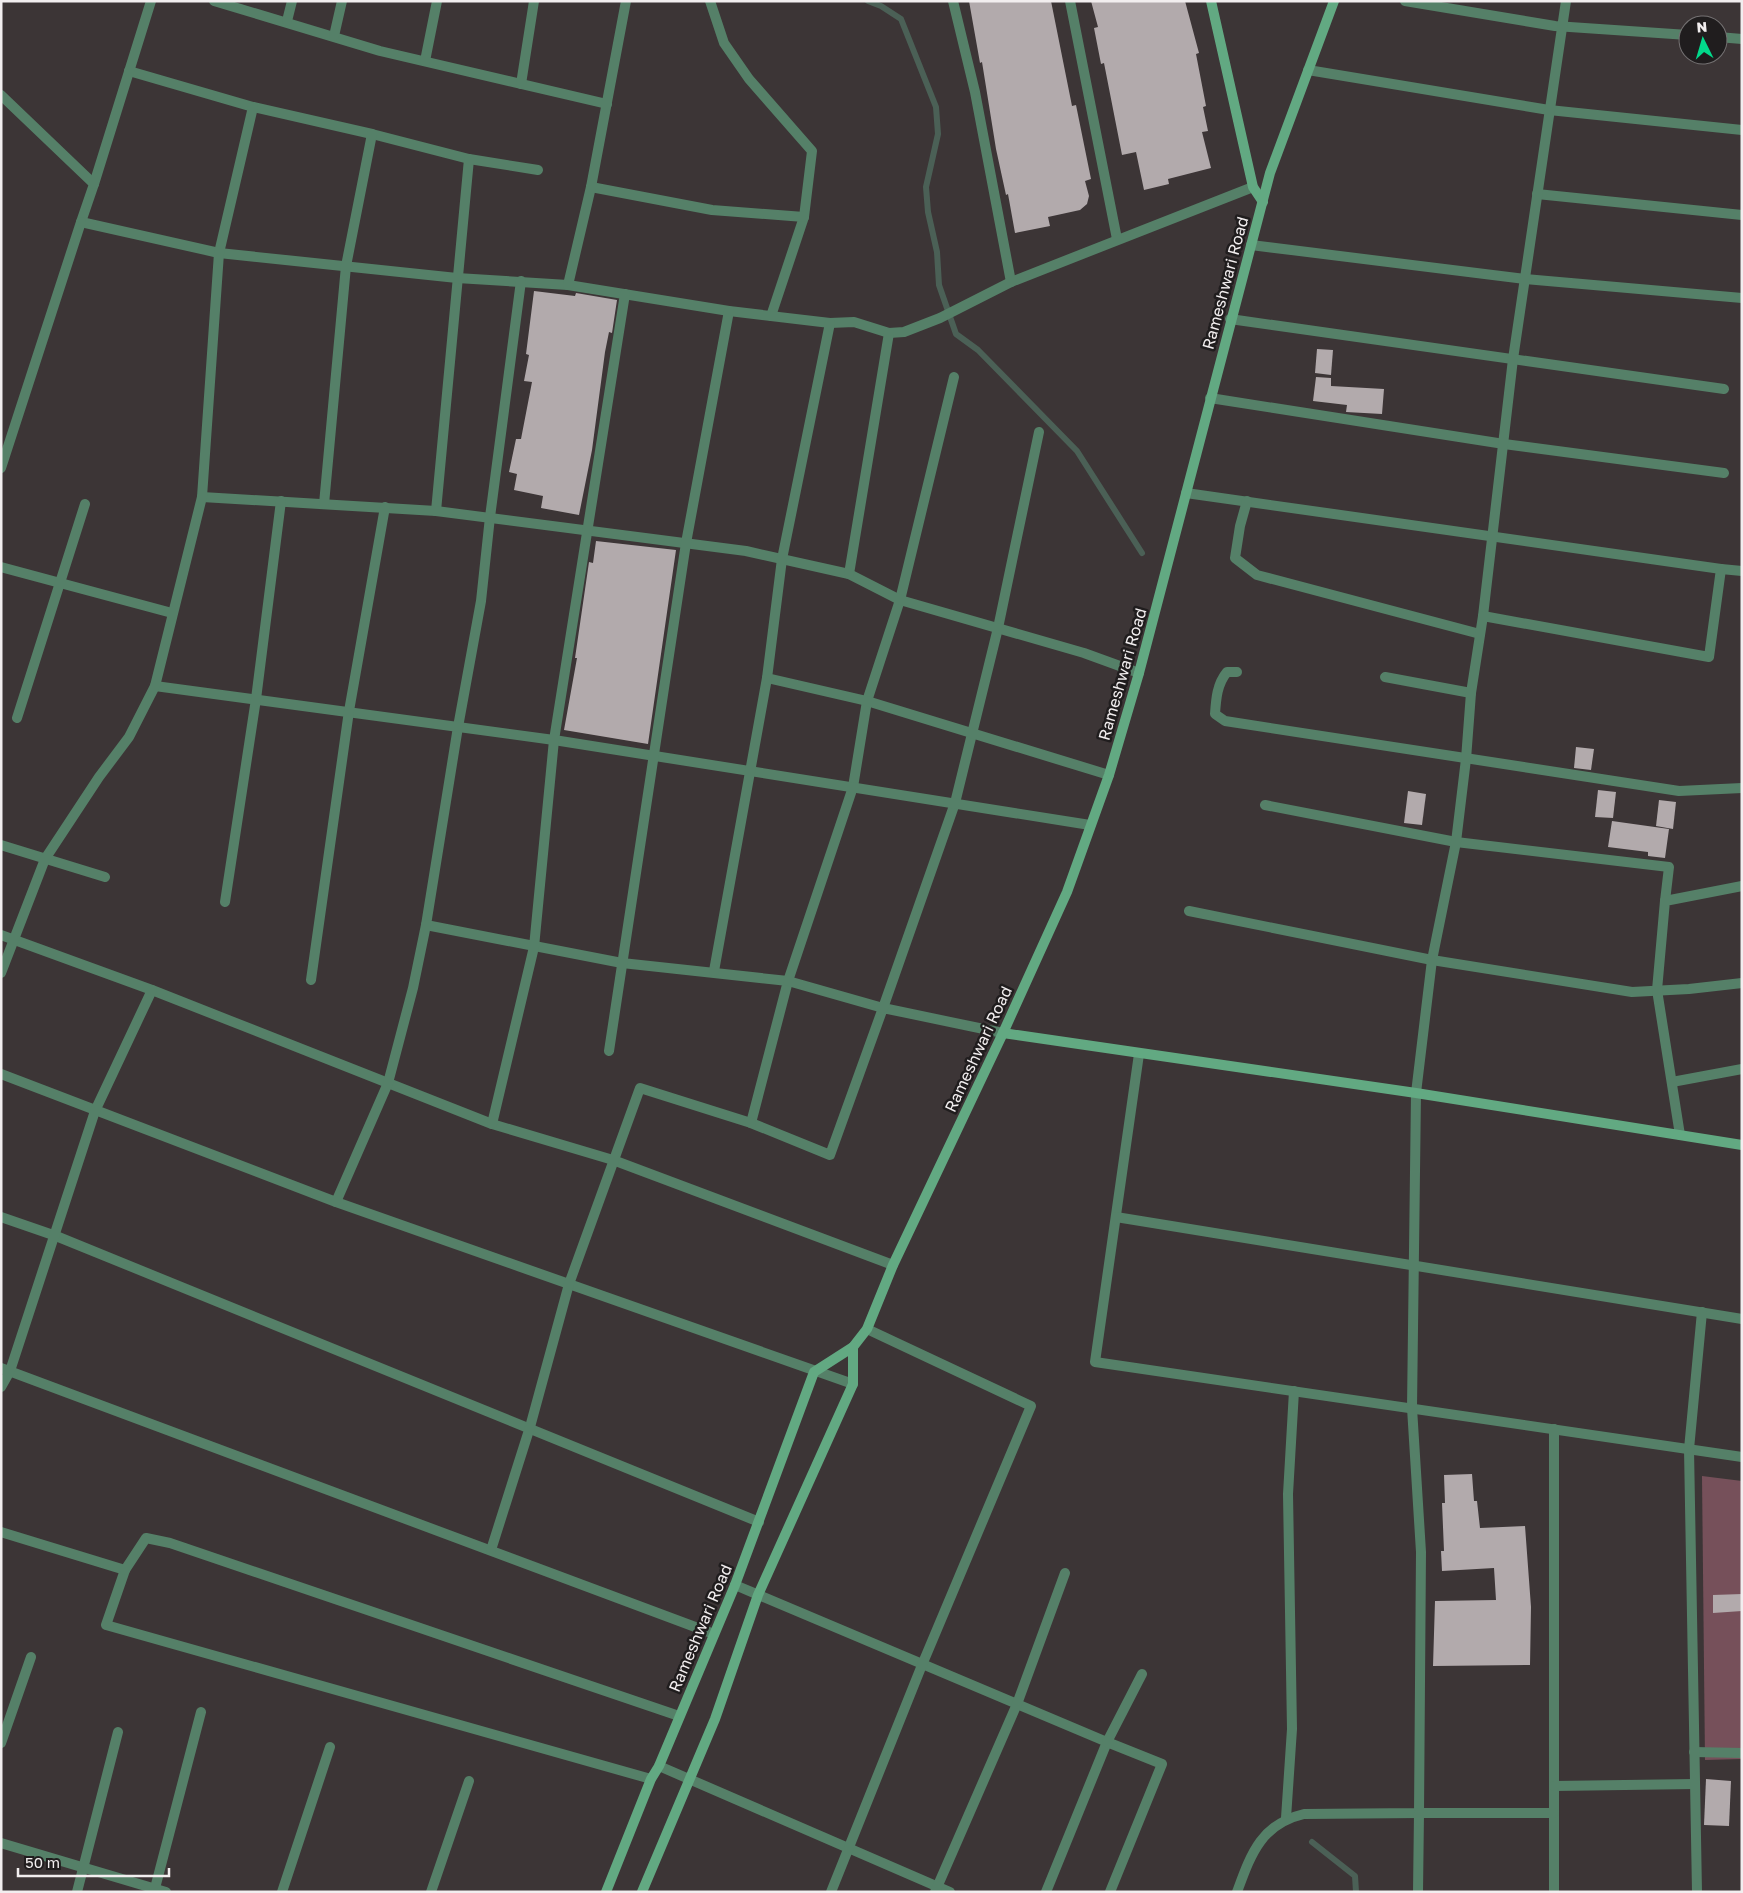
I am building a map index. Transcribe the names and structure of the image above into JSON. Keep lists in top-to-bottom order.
{
  "streets": {
    "main road": ["Rameshwari Road"]
  },
  "scale_bar": "50 m",
  "north": "top"
}
